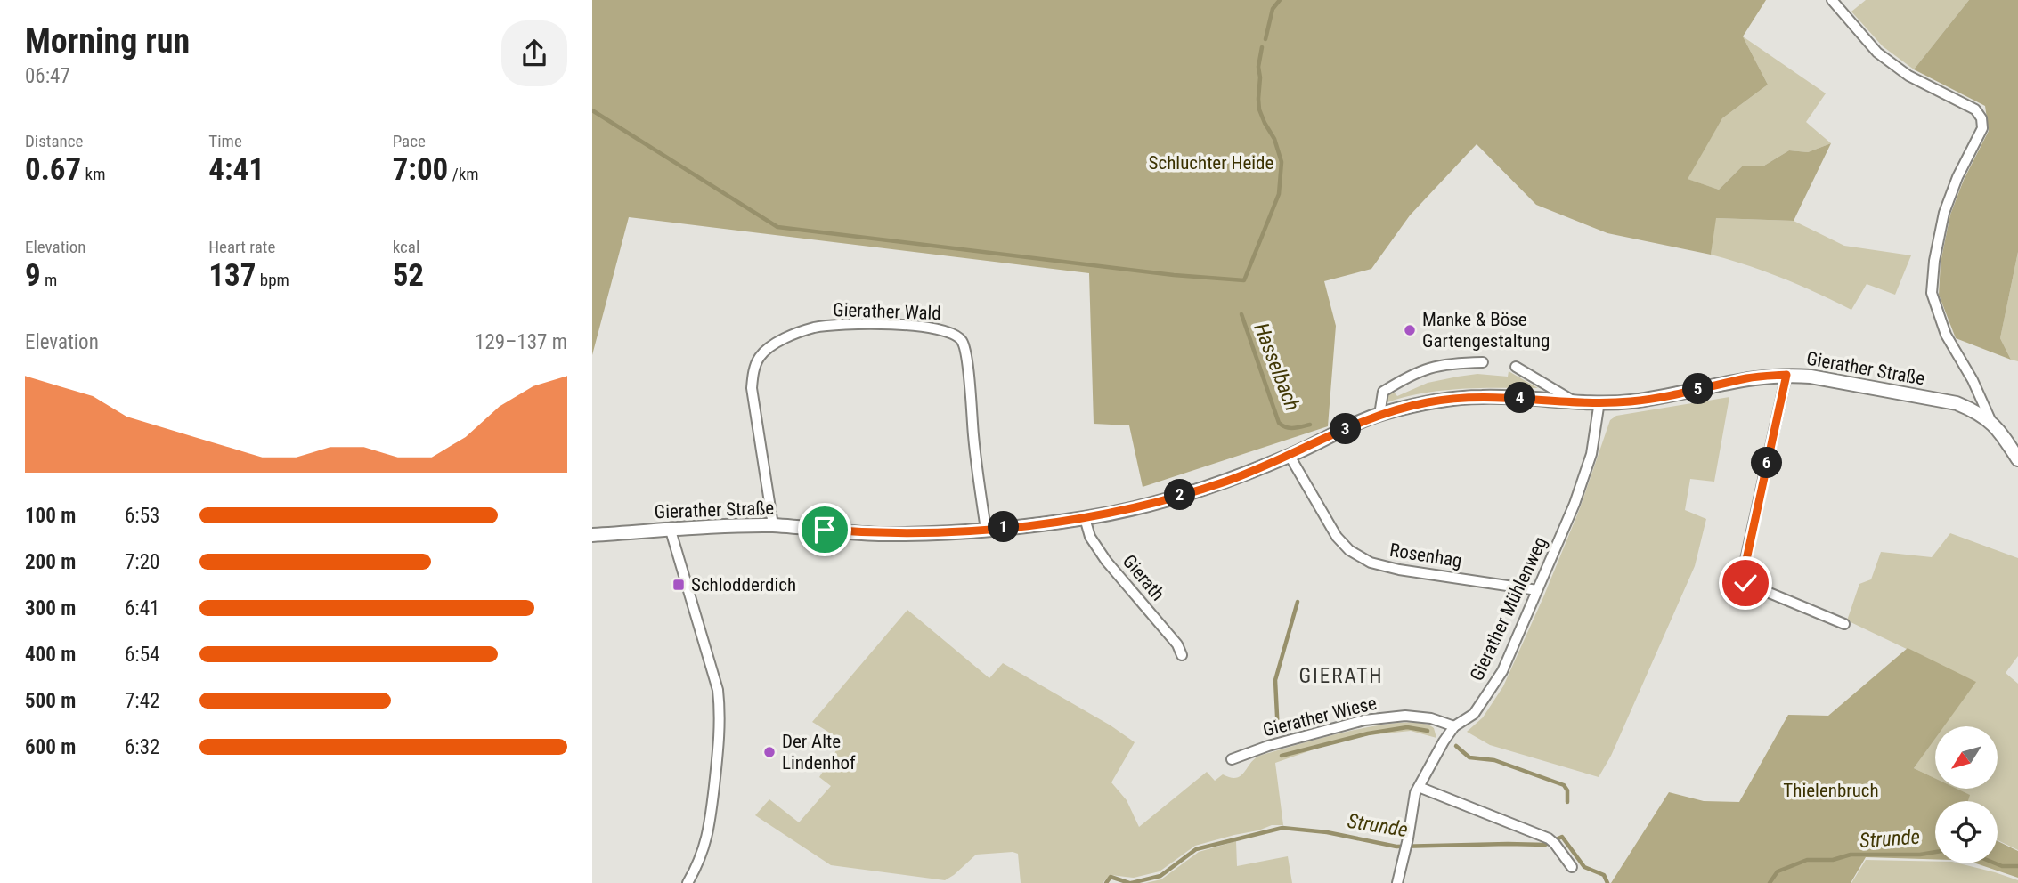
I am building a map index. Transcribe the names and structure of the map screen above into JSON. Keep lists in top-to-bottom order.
{
  "streets": {
    "street": [
      "Gierather Wald",
      "Gierather Straße",
      "Rosenhag",
      "Gierath",
      "Gierather Mühlenweg",
      "Gierather Wiese"
    ]
  },
  "crossings": [
    ["Gierather Wald", "Gierather Straße"],
    ["Gierather Straße", "Rosenhag"],
    ["Gierather Straße", "Gierath"],
    ["Gierather Straße", "Gierather Mühlenweg"],
    ["Rosenhag", "Gierather Mühlenweg"],
    ["Gierather Mühlenweg", "Gierather Wiese"]
  ],
  "districts": ["GIERATH"],
  "water": ["Hasselbach", "Strunde"],
  "parks": ["Schluchter Heide", "Thielenbruch"],
  "places": {
    "other": ["Manke & Böse Gartengestaltung", "Der Alte Lindenhof"],
    "transit": ["Schlodderdich"]
  },
  "north": "bottom left",
  "page": {
    "heading": ["Morning run", "06:47"],
    "stats": [
      ["Distance", "0.67 km"],
      ["Time", "4:41"],
      ["Pace", "7:00 /km"],
      ["Elevation", "9 m"],
      ["Heart rate", "137 bpm"],
      ["kcal", "52"]
    ],
    "chart": ["Elevation", "129–137 m"],
    "pins": [
      "5",
      "4",
      "3",
      "6",
      "2",
      "1"
    ],
    "list": [
      {
        "name": "100 m",
        "note": "6:53"
      },
      {
        "name": "200 m",
        "note": "7:20"
      },
      {
        "name": "300 m",
        "note": "6:41"
      },
      {
        "name": "400 m",
        "note": "6:54"
      },
      {
        "name": "500 m",
        "note": "7:42"
      },
      {
        "name": "600 m",
        "note": "6:32"
      }
    ]
  }
}
